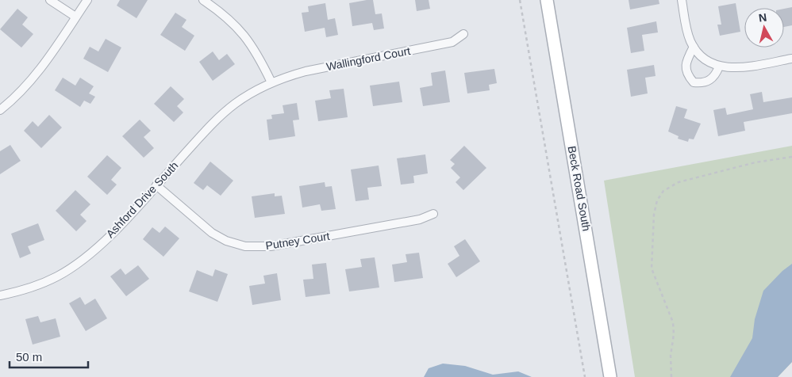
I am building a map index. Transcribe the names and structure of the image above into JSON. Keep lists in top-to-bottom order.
{
  "streets": {
    "main road": ["Beck Road South"],
    "street": ["Wallingford Court", "Ashford Drive South", "Putney Court"]
  },
  "crossings": [
    ["Wallingford Court", "Ashford Drive South"],
    ["Ashford Drive South", "Putney Court"]
  ],
  "scale_bar": "50 m",
  "north": "top"
}
